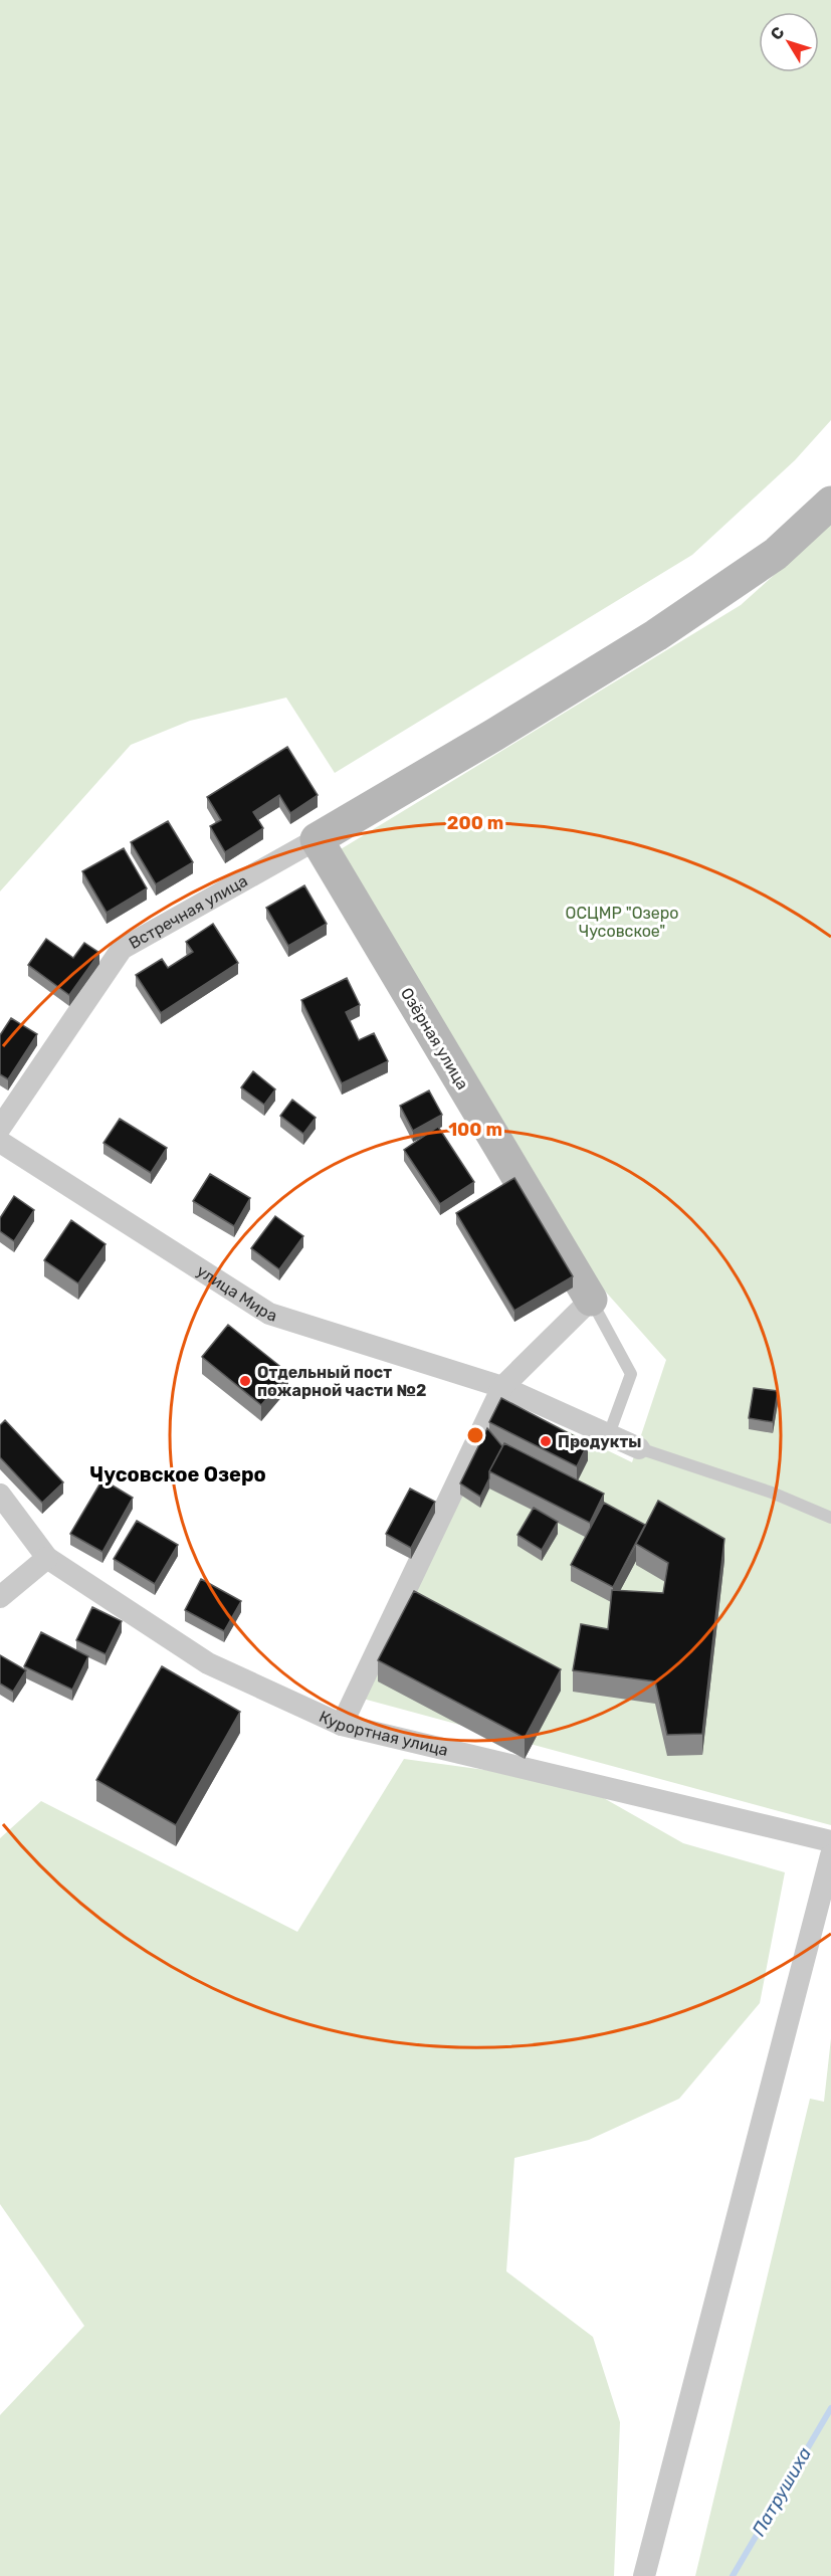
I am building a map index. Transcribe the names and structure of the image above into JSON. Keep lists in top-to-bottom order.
{
  "streets": {
    "street": [
      "Встречная улица",
      "Озёрная улица",
      "улица Мира",
      "Курортная улица"
    ]
  },
  "crossings": [
    ["Встречная улица", "Озёрная улица"]
  ],
  "districts": ["Чусовское Озеро"],
  "water": ["Патрушиха"],
  "parks": ["ОСЦМР \"Озеро Чусовское\""],
  "places": ["Отдельный пост пожарной части №2", "Продукты"],
  "north": "top left",
  "rings": ["200 m", "100 m"]
}
